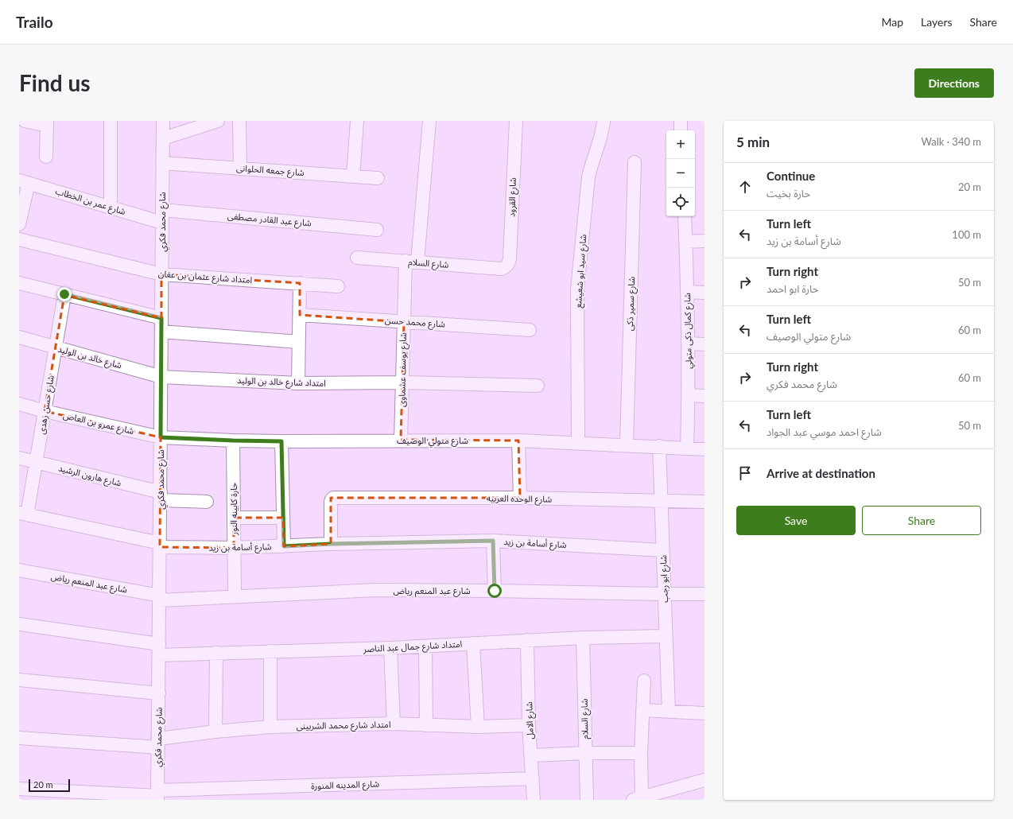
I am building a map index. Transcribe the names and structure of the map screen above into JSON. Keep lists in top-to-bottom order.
{
  "streets": {
    "street": [
      "شارع جمعه الحلوانى",
      "شارع القرود",
      "شارع عمر بن الخطاب",
      "شارع عبد القادر مصطفى",
      "شارع محمد فكري",
      "شارع السلام",
      "شارع سيد ابو شعيشع",
      "امتداد شارع عثمان بن عفان",
      "شارع سمير ذكى",
      "شارع محمد حسن",
      "شارع كمال ذكى متولي",
      "شارع خالد بن الوليد",
      "شارع يوسف عشماوى",
      "امتداد شارع خالد بن الوليد",
      "شارع حسن زهدى",
      "شارع عمرو بن العاص",
      "شارع متولي الوصيف",
      "شارع هارون الرشيد",
      "شارع الوحده العربيه",
      "حارة كابينه النور",
      "شارع أسامة بن زيد",
      "شارع ابو رجب",
      "شارع عبد المنعم رياض",
      "امتداد شارع جمال عبد الناصر",
      "شارع الامل",
      "امتداد شارع محمد الشربينى",
      "شارع المدينه المنورة"
    ]
  },
  "crossings": [
    ["شارع جمعه الحلوانى", "شارع محمد فكري"],
    ["شارع القرود", "شارع السلام"],
    ["شارع عمر بن الخطاب", "شارع محمد فكري"],
    ["شارع عبد القادر مصطفى", "شارع محمد فكري"],
    ["شارع محمد فكري", "امتداد شارع عثمان بن عفان"],
    ["شارع محمد فكري", "شارع خالد بن الوليد"],
    ["شارع محمد فكري", "امتداد شارع خالد بن الوليد"],
    ["شارع محمد فكري", "شارع عمرو بن العاص"],
    ["شارع محمد فكري", "شارع متولي الوصيف"],
    ["شارع محمد فكري", "شارع هارون الرشيد"],
    ["شارع محمد فكري", "شارع أسامة بن زيد"],
    ["شارع محمد فكري", "شارع عبد المنعم رياض"],
    ["شارع محمد فكري", "امتداد شارع جمال عبد الناصر"],
    ["شارع محمد فكري", "امتداد شارع محمد الشربينى"],
    ["شارع محمد فكري", "شارع المدينه المنورة"],
    ["شارع السلام", "شارع يوسف عشماوى"],
    ["شارع السلام", "امتداد شارع جمال عبد الناصر"],
    ["شارع سيد ابو شعيشع", "شارع متولي الوصيف"],
    ["شارع سمير ذكى", "شارع متولي الوصيف"],
    ["شارع محمد حسن", "شارع يوسف عشماوى"],
    ["شارع كمال ذكى متولي", "شارع متولي الوصيف"],
    ["شارع خالد بن الوليد", "امتداد شارع خالد بن الوليد"],
    ["شارع خالد بن الوليد", "شارع حسن زهدى"],
    ["شارع يوسف عشماوى", "امتداد شارع خالد بن الوليد"],
    ["شارع يوسف عشماوى", "شارع متولي الوصيف"],
    ["شارع حسن زهدى", "شارع عمرو بن العاص"],
    ["شارع حسن زهدى", "شارع هارون الرشيد"],
    ["شارع حسن زهدى", "شارع أسامة بن زيد"],
    ["شارع عمرو بن العاص", "شارع متولي الوصيف"],
    ["شارع متولي الوصيف", "حارة كابينه النور"],
    ["شارع متولي الوصيف", "شارع ابو رجب"],
    ["شارع الوحده العربيه", "شارع أسامة بن زيد"],
    ["شارع الوحده العربيه", "شارع ابو رجب"],
    ["حارة كابينه النور", "شارع أسامة بن زيد"],
    ["حارة كابينه النور", "شارع عبد المنعم رياض"],
    ["شارع أسامة بن زيد", "شارع ابو رجب"],
    ["شارع ابو رجب", "شارع عبد المنعم رياض"],
    ["شارع ابو رجب", "امتداد شارع جمال عبد الناصر"],
    ["امتداد شارع جمال عبد الناصر", "شارع الامل"],
    ["شارع الامل", "امتداد شارع محمد الشربينى"],
    ["شارع الامل", "شارع المدينه المنورة"]
  ],
  "scale_bar": "20 m",
  "page": {
    "header": "Trailo",
    "nav": ["Map", "Layers", "Share"],
    "buttons": [
      "Directions",
      ["Save", "Share"]
    ],
    "title": "Find us",
    "heading": ["5 min", "Walk · 340 m"],
    "map_buttons": ["+", "−"],
    "list": [
      ["Continue", "حارة بخيت", "20 m"],
      ["Turn left", "شارع أسامة بن زيد", "100 m"],
      ["Turn right", "حارة ابو احمد", "50 m"],
      ["Turn left", "شارع متولي الوصيف", "60 m"],
      ["Turn right", "شارع محمد فكري", "60 m"],
      ["Turn left", "شارع احمد موسي عبد الجواد", "50 m"],
      "Arrive at destination"
    ],
    "scale": "20 m"
  }
}
